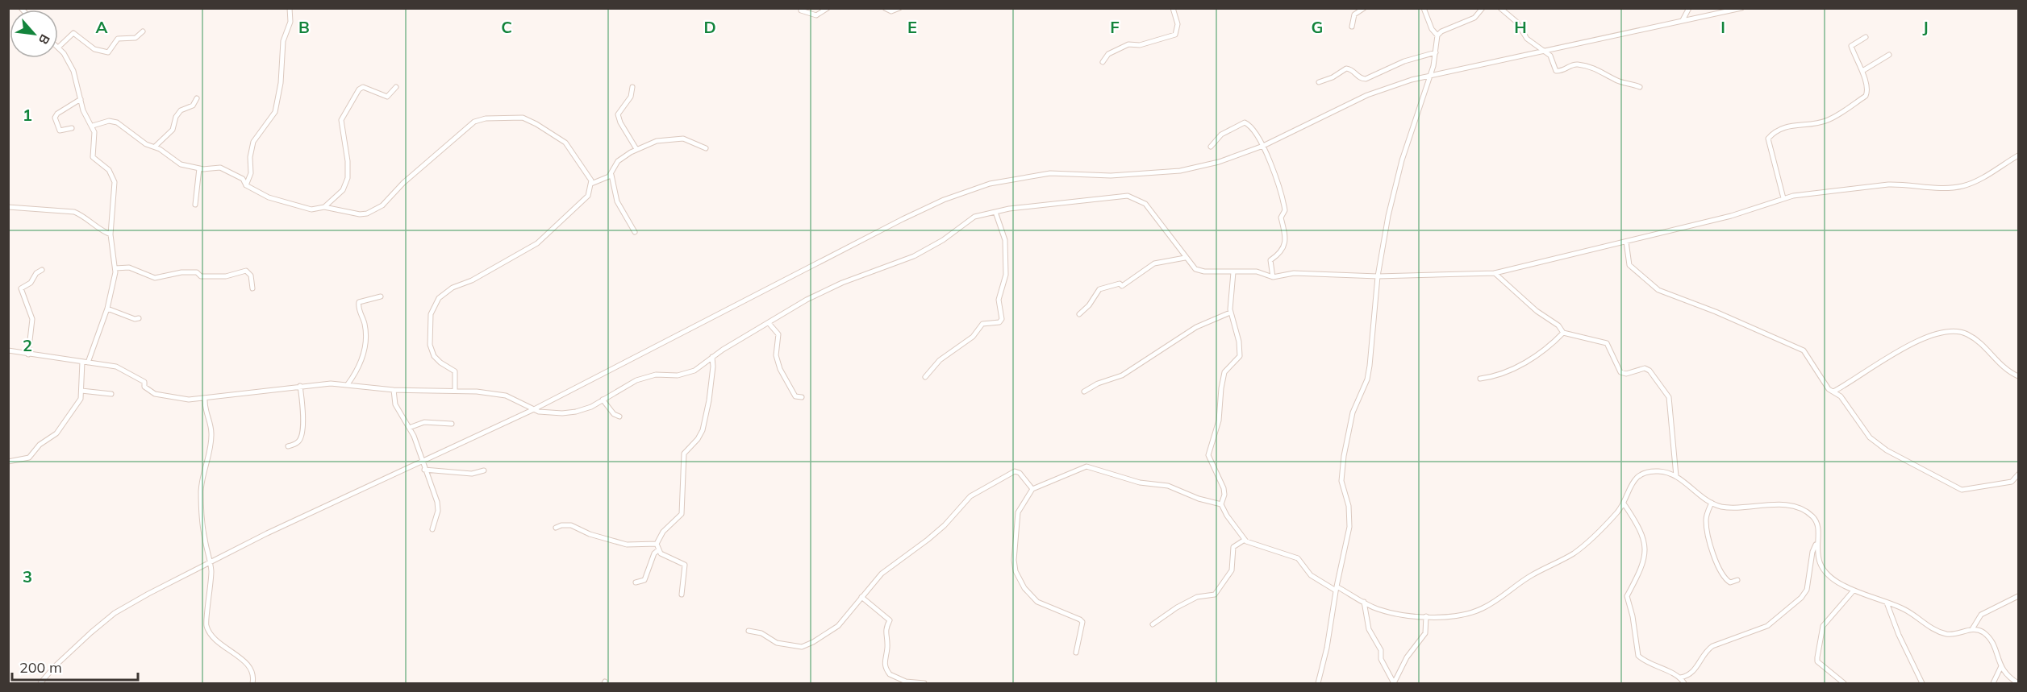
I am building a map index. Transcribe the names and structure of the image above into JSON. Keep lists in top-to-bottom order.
{
  "scale_bar": "200 m",
  "north": "bottom right",
  "grid": {
    "columns": [
      "A",
      "B",
      "C",
      "D",
      "E",
      "F",
      "G",
      "H",
      "I",
      "J"
    ],
    "rows": ["1", "2", "3"]
  }
}
